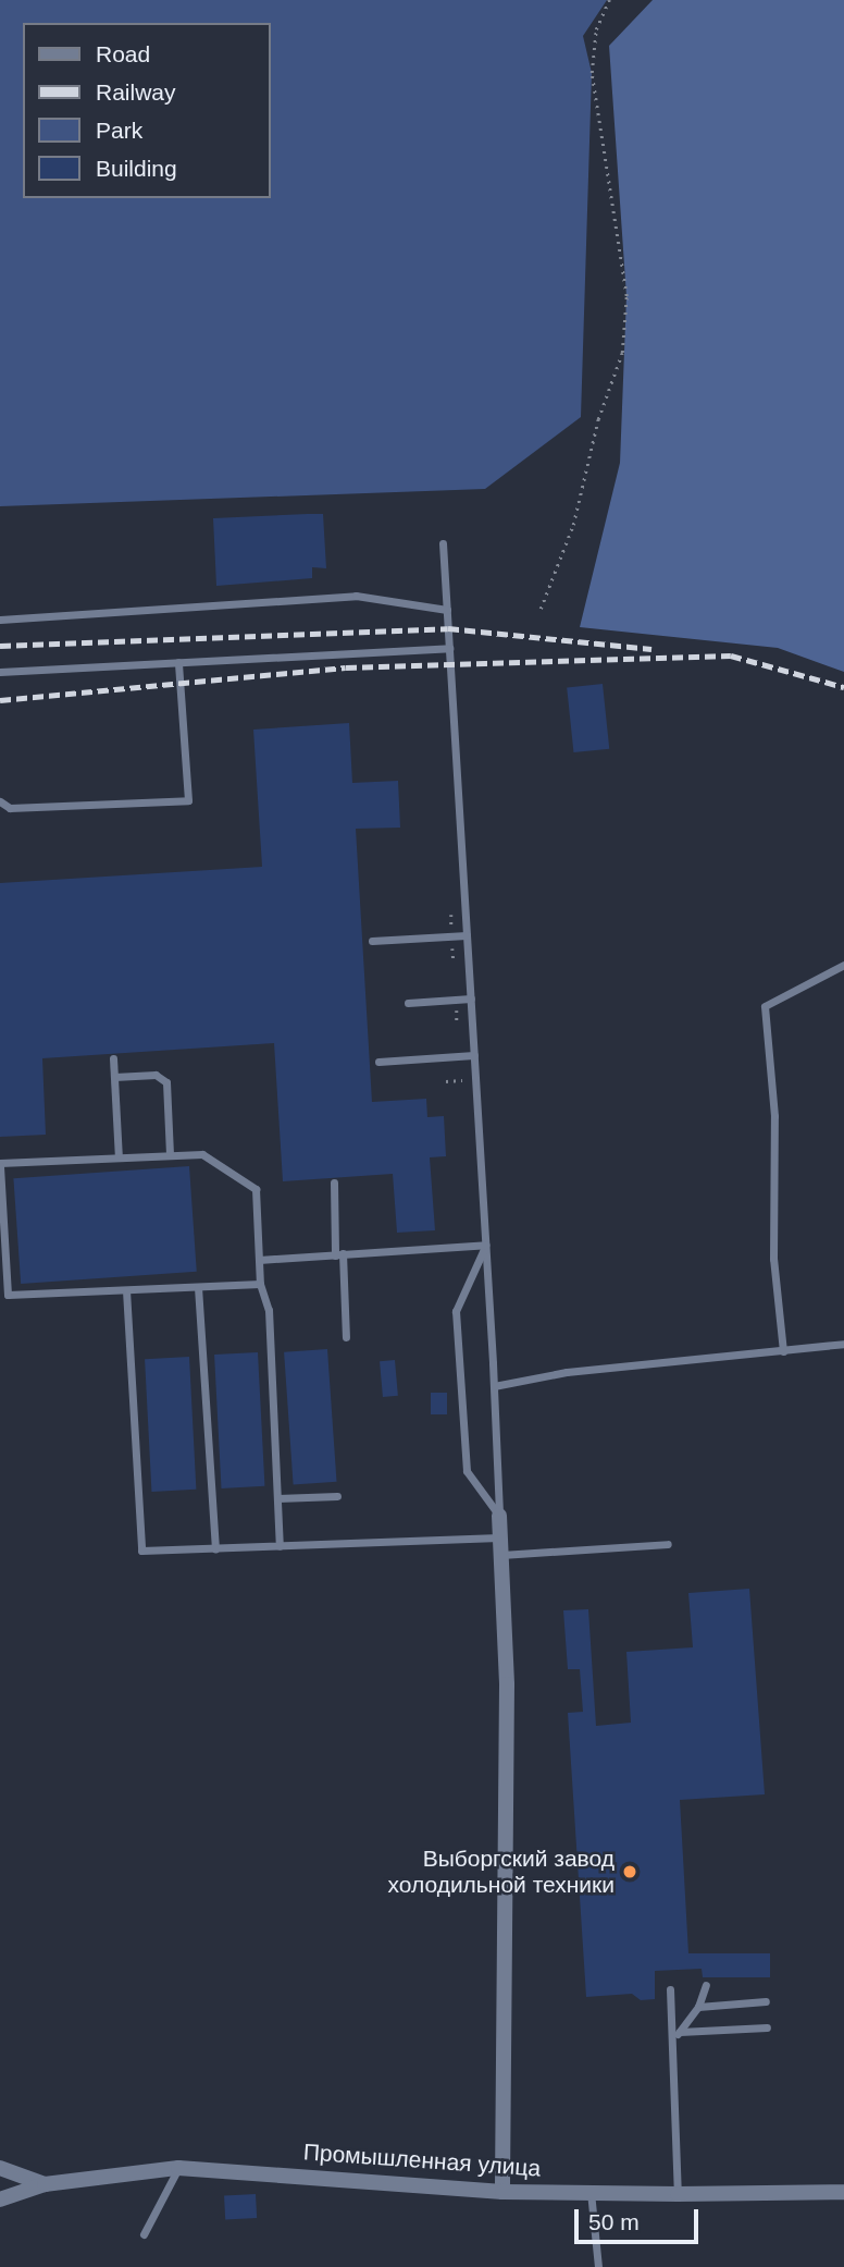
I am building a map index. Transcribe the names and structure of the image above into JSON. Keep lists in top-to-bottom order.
{
  "streets": {
    "street": ["Промышленная улица"]
  },
  "places": ["Выборгский завод холодильной техники"],
  "legend": [
    "Road",
    "Railway",
    "Park",
    "Building"
  ],
  "scale_bar": "50 m"
}
